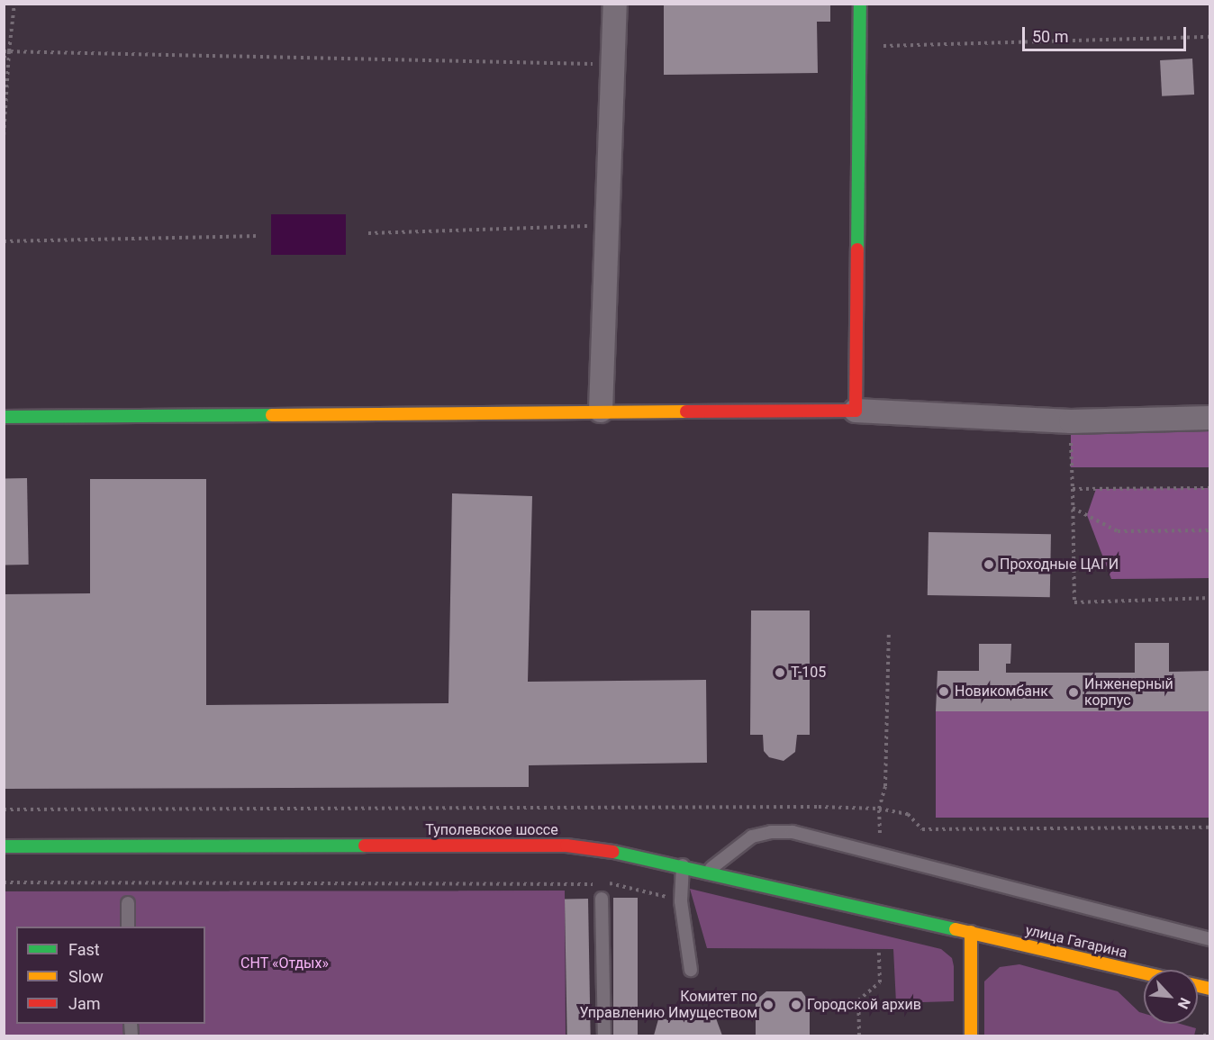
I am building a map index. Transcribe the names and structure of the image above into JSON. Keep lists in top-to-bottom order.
{
  "streets": {
    "main road": ["Туполевское шоссе", "улица Гагарина"]
  },
  "crossings": [
    ["Туполевское шоссе", "улица Гагарина"]
  ],
  "parks": ["СНТ «Отдых»"],
  "places": [
    "Проходные ЦАГИ",
    "Т-105",
    "Новикомбанк",
    "Инженерный корпус",
    "Комитет по Управлению Имуществом",
    "Городской архив"
  ],
  "legend": ["Fast", "Slow", "Jam"],
  "scale_bar": "50 m",
  "north": "bottom right"
}
